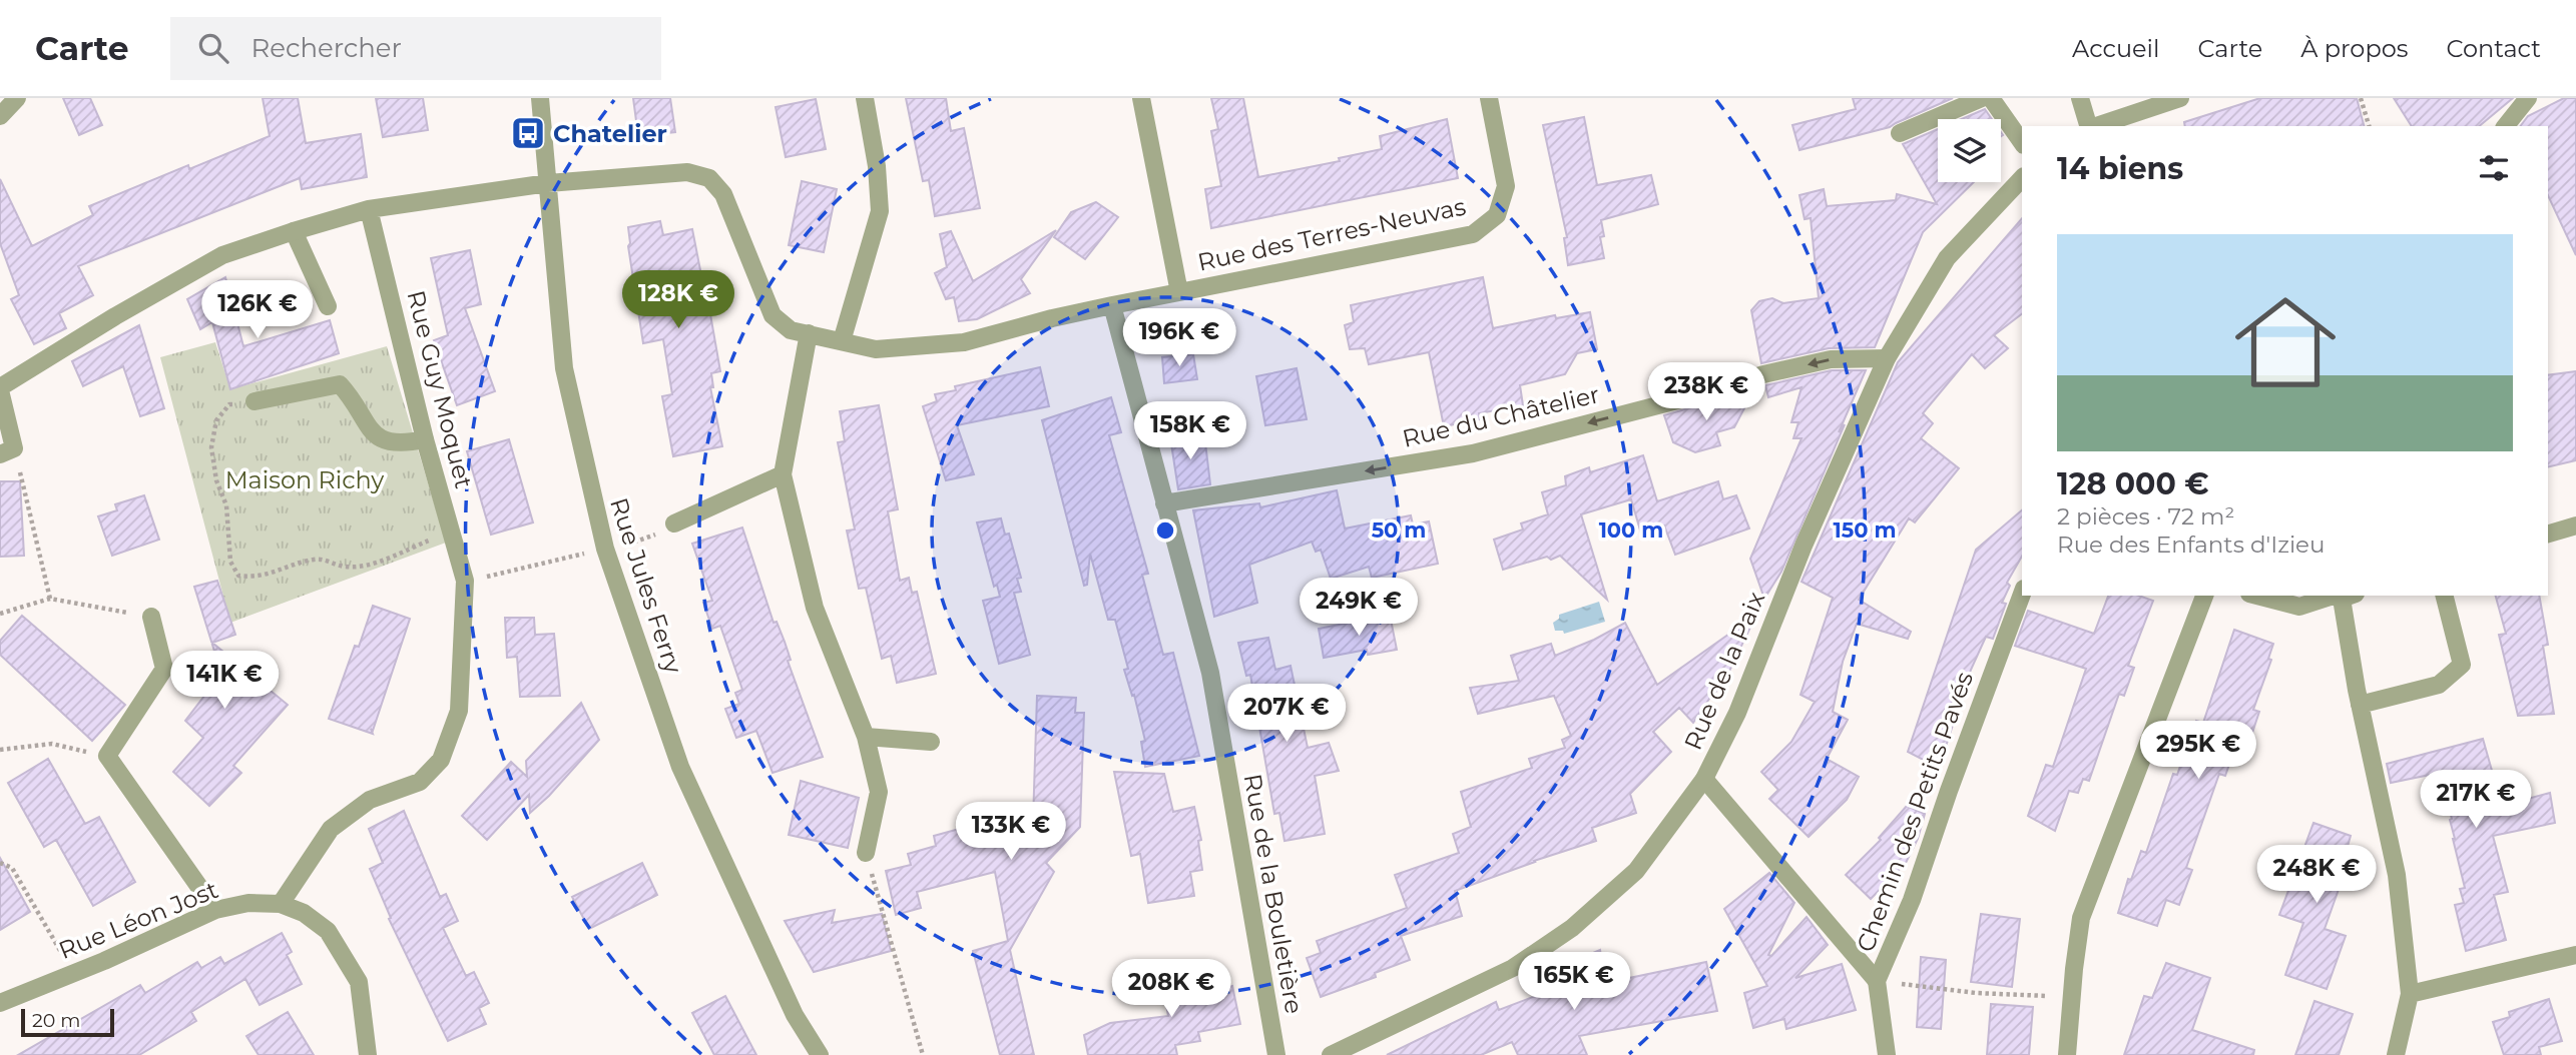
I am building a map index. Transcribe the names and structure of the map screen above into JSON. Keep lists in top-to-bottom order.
{
  "streets": {
    "street": [
      "Rue des Terres-Neuvas",
      "Rue Guy Moquet",
      "Rue du Châtelier",
      "Rue Jules Ferry",
      "Rue de la Paix",
      "Chemin des Petits Pavés",
      "Rue de la Bouletière",
      "Rue Léon Jost"
    ]
  },
  "crossings": [
    ["Rue Guy Moquet", "Rue Léon Jost"],
    ["Rue du Châtelier", "Rue de la Paix"],
    ["Rue du Châtelier", "Rue de la Bouletière"]
  ],
  "one_way": ["Rue du Châtelier"],
  "parks": ["Maison Richy"],
  "places": {
    "bus stop": ["Chatelier"]
  },
  "scale_bar": "20 m",
  "page": {
    "header": "Carte",
    "search": "Rechercher",
    "nav": [
      "Accueil",
      "Carte",
      "À propos",
      "Contact"
    ],
    "heading": "14 biens",
    "list": [
      {
        "name": "128 000 €",
        "note": "2 pièces · 72 m² · Rue des Enfants d'Izieu"
      }
    ],
    "price": [
      "128K €",
      "126K €",
      "196K €",
      "238K €",
      "158K €",
      "249K €",
      "141K €",
      "207K €",
      "295K €",
      "217K €",
      "133K €",
      "248K €",
      "165K €",
      "208K €"
    ],
    "scale": "20 m"
  },
  "rings": ["50 m", "100 m", "150 m"]
}
